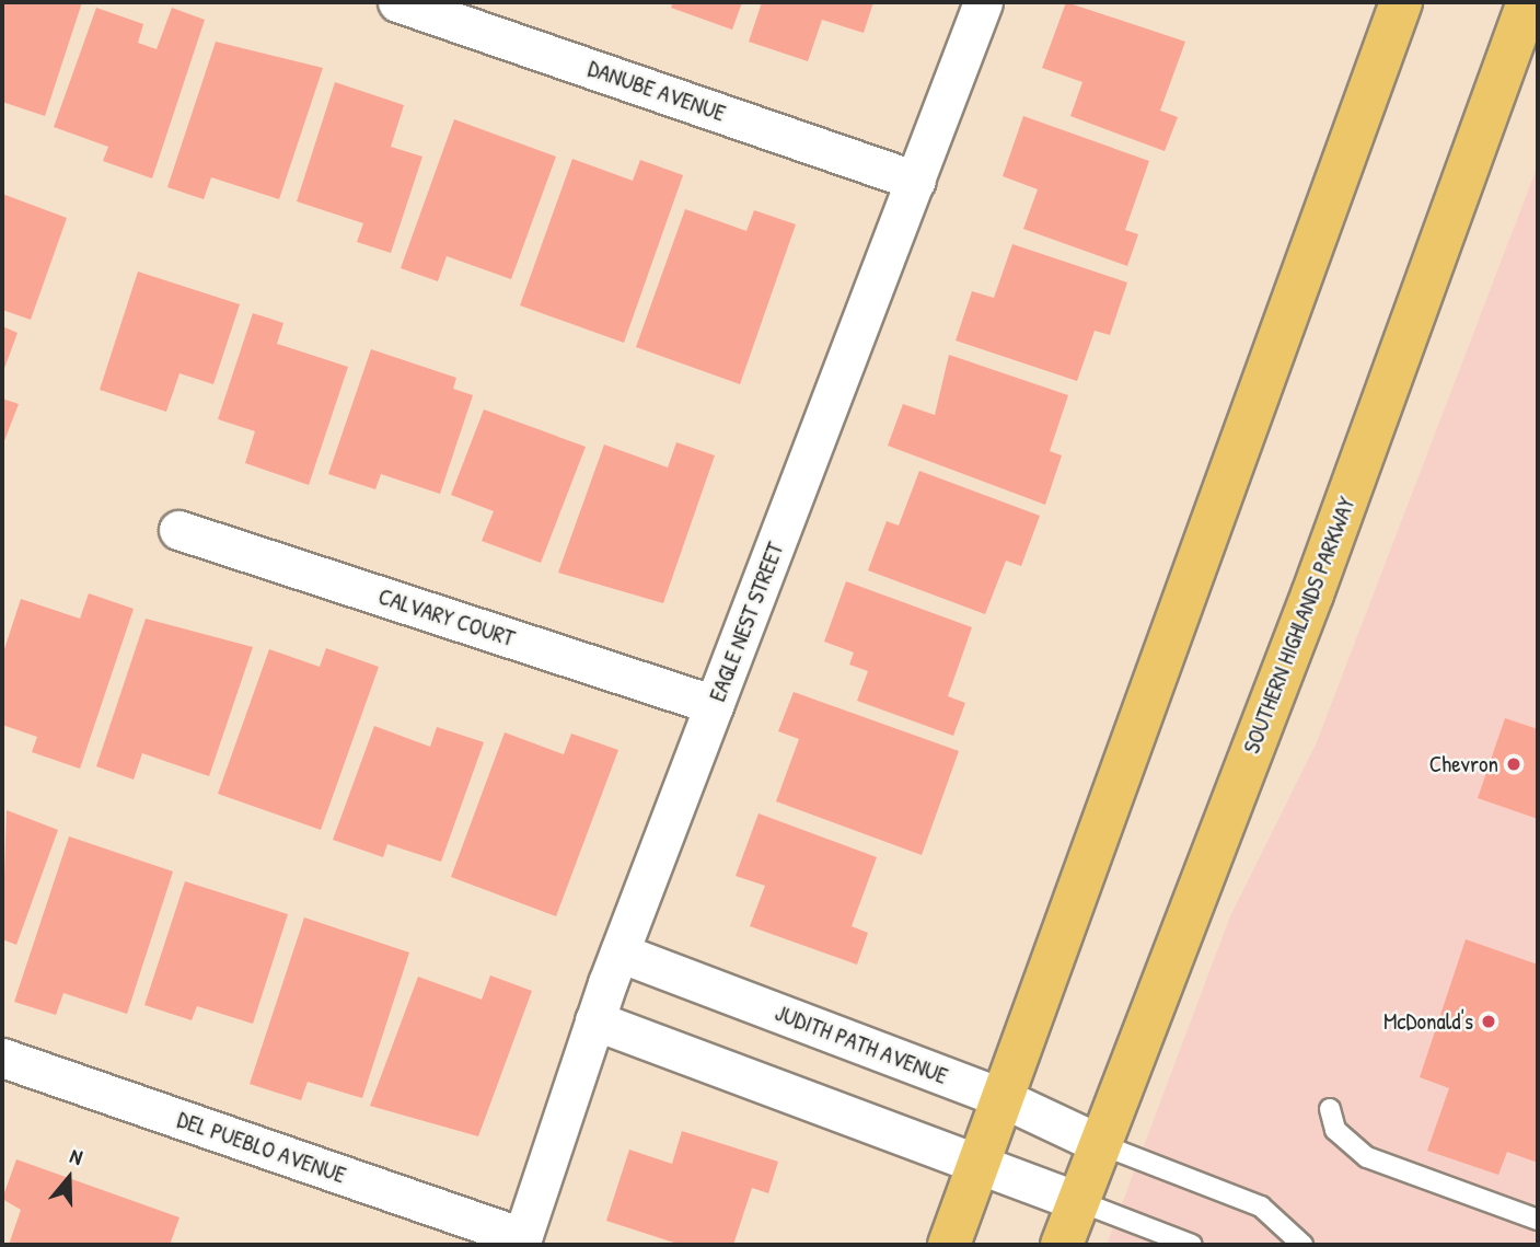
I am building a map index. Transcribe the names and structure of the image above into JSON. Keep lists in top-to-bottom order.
{
  "streets": {
    "main road": ["SOUTHERN HIGHLANDS PARKWAY"],
    "street": [
      "DANUBE AVENUE",
      "CALVARY COURT",
      "EAGLE NEST STREET",
      "JUDITH PATH AVENUE",
      "DEL PUEBLO AVENUE"
    ]
  },
  "crossings": [
    ["DANUBE AVENUE", "EAGLE NEST STREET"],
    ["CALVARY COURT", "EAGLE NEST STREET"],
    ["EAGLE NEST STREET", "JUDITH PATH AVENUE"],
    ["EAGLE NEST STREET", "DEL PUEBLO AVENUE"],
    ["SOUTHERN HIGHLANDS PARKWAY", "JUDITH PATH AVENUE"]
  ],
  "places": ["Chevron", "McDonald's"],
  "north": "top"
}
